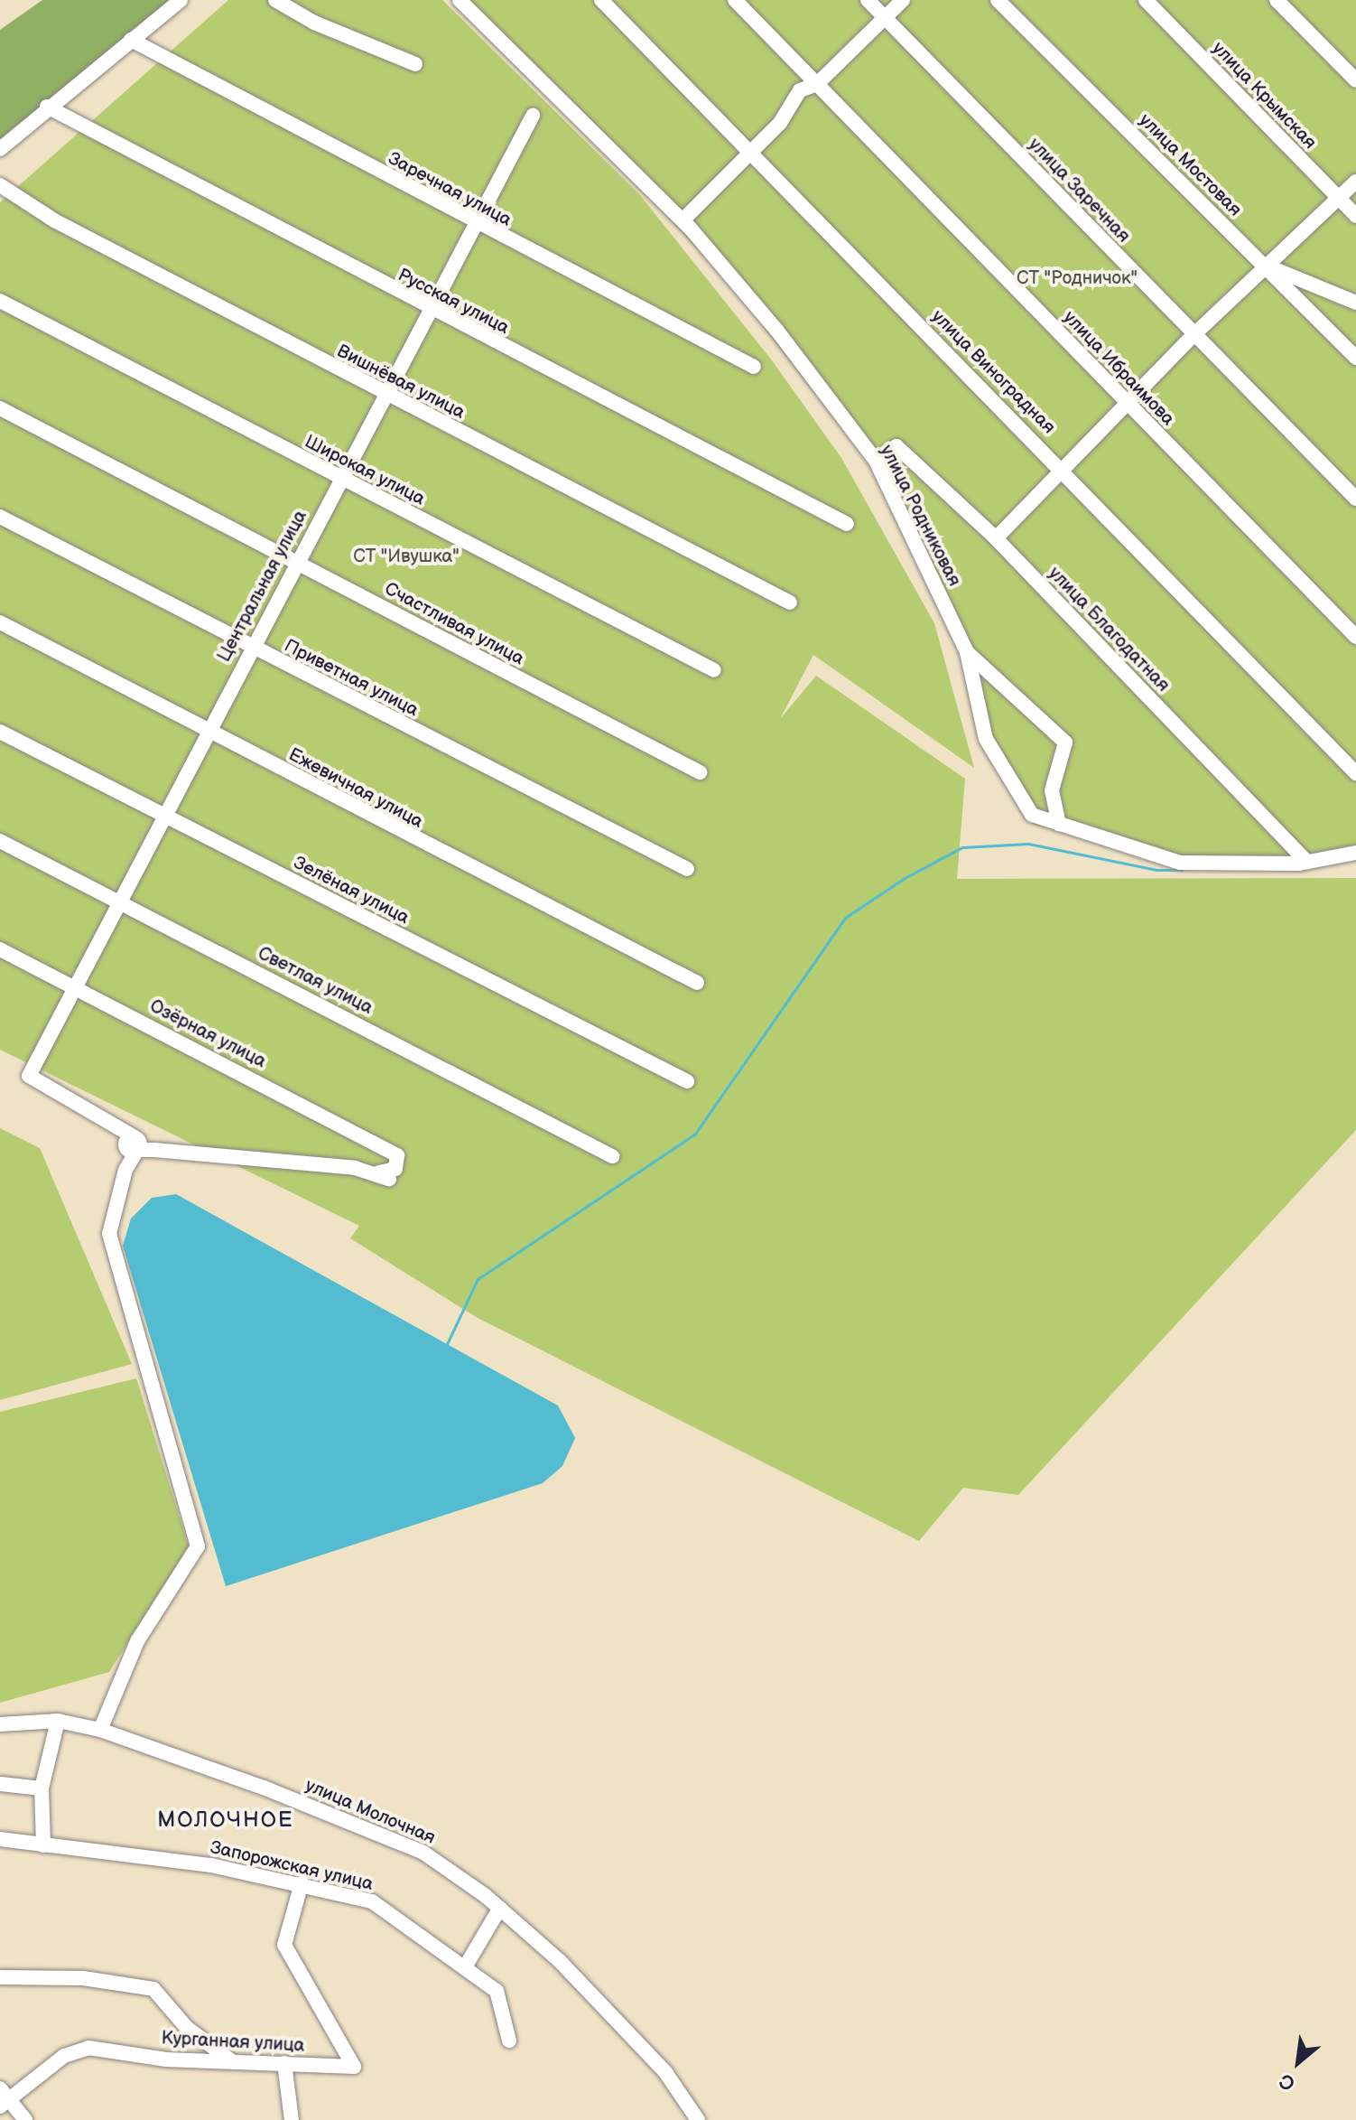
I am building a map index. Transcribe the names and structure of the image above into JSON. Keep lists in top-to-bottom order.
{
  "streets": {
    "street": [
      "улица Крымская",
      "улица Мостовая",
      "Заречная улица",
      "улица Заречная",
      "Русская улица",
      "улица Ибраимова",
      "улица Виноградная",
      "Вишнёвая улица",
      "Широкая улица",
      "улица Родниковая",
      "Центральная улица",
      "Счастливая улица",
      "улица Благодатная",
      "Приветная улица",
      "Ежевичная улица",
      "Зелёная улица",
      "Светлая улица",
      "Озёрная улица",
      "улица Молочная",
      "Запорожская улица",
      "Курганная улица"
    ]
  },
  "crossings": [
    ["Заречная улица", "Центральная улица"],
    ["Русская улица", "Центральная улица"],
    ["Вишнёвая улица", "Центральная улица"],
    ["Широкая улица", "Центральная улица"],
    ["улица Родниковая", "улица Благодатная"],
    ["Центральная улица", "Счастливая улица"],
    ["Центральная улица", "Приветная улица"],
    ["Центральная улица", "Ежевичная улица"],
    ["Центральная улица", "Зелёная улица"],
    ["Центральная улица", "Светлая улица"],
    ["Центральная улица", "Озёрная улица"],
    ["Запорожская улица", "Курганная улица"]
  ],
  "districts": ["МОЛОЧНОЕ"],
  "parks": ["СТ \"Родничок\"", "СТ \"Ивушка\""],
  "north": "bottom left"
}
